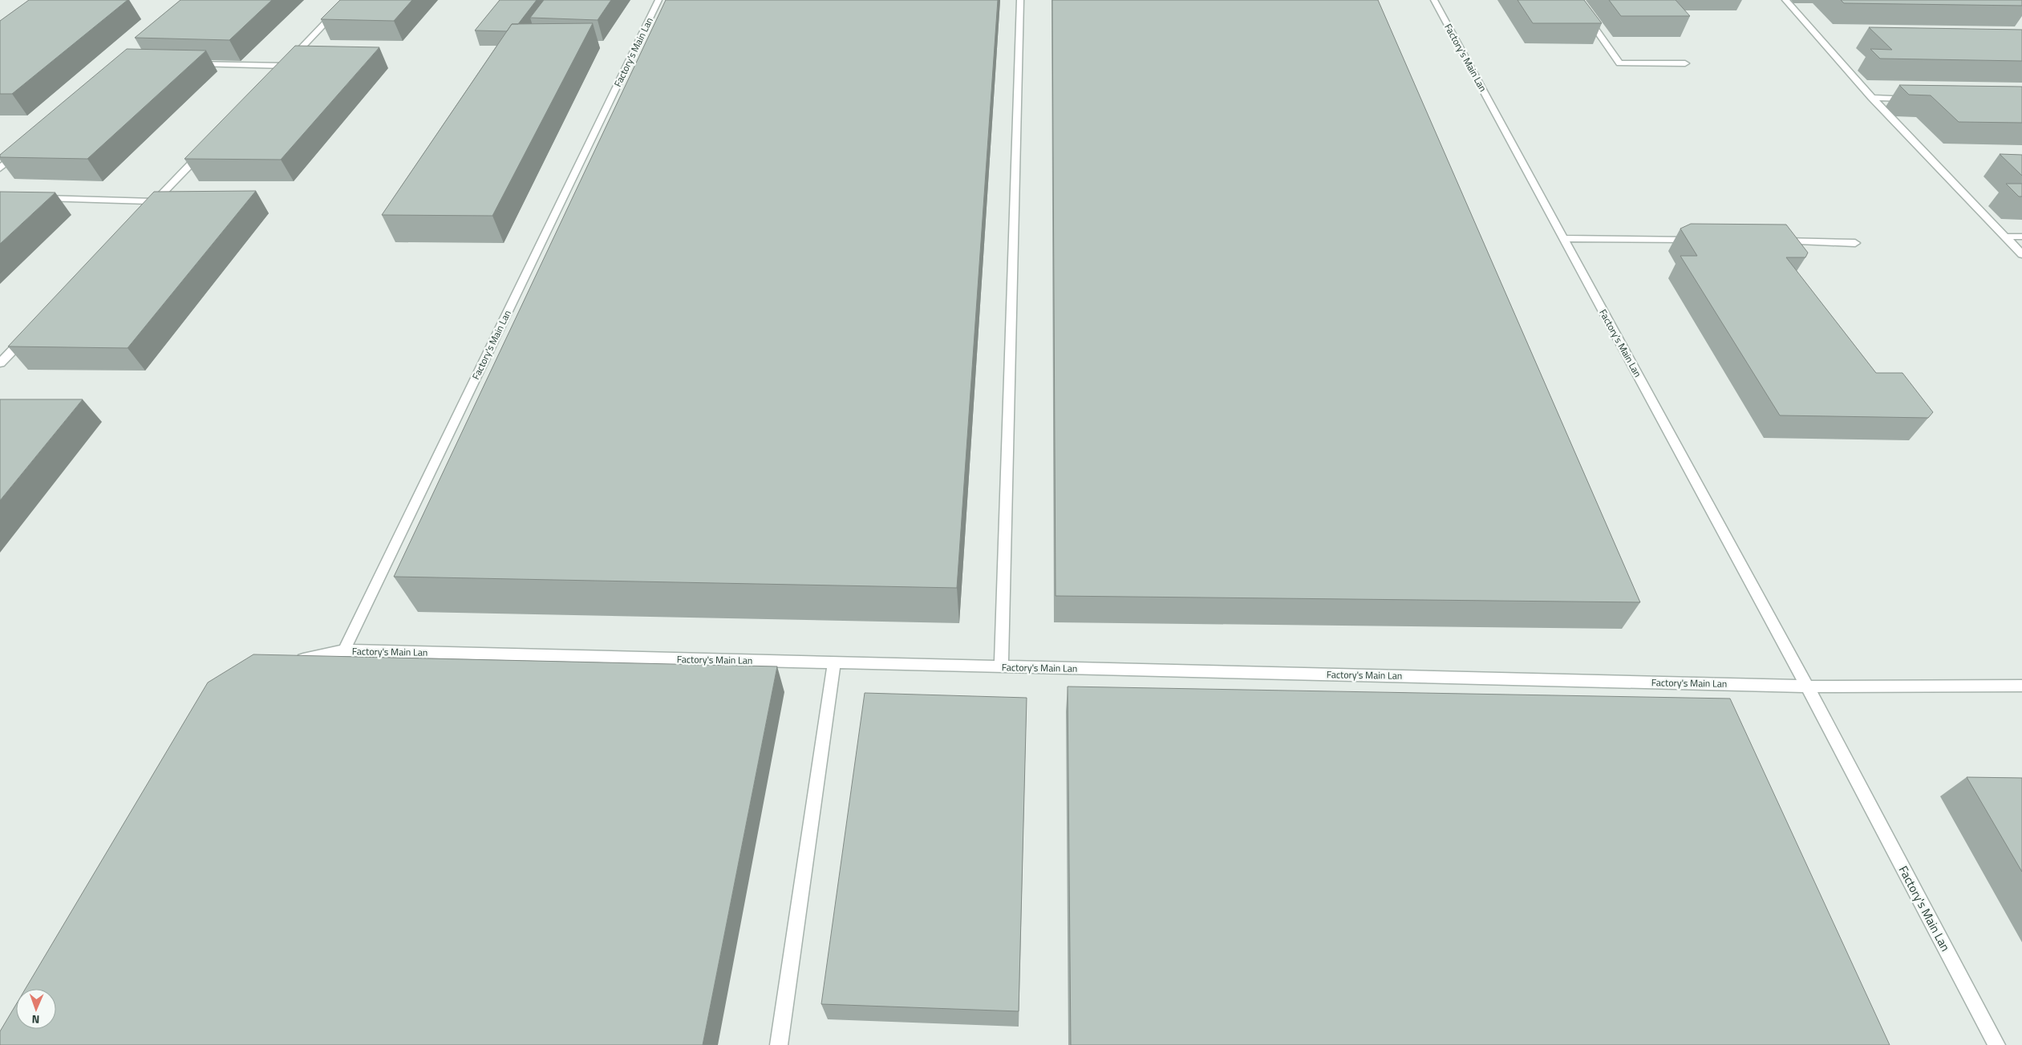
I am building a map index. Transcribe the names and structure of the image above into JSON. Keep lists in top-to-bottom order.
{
  "streets": {
    "lane": ["Factory's Main Lan"]
  },
  "north": "bottom"
}
